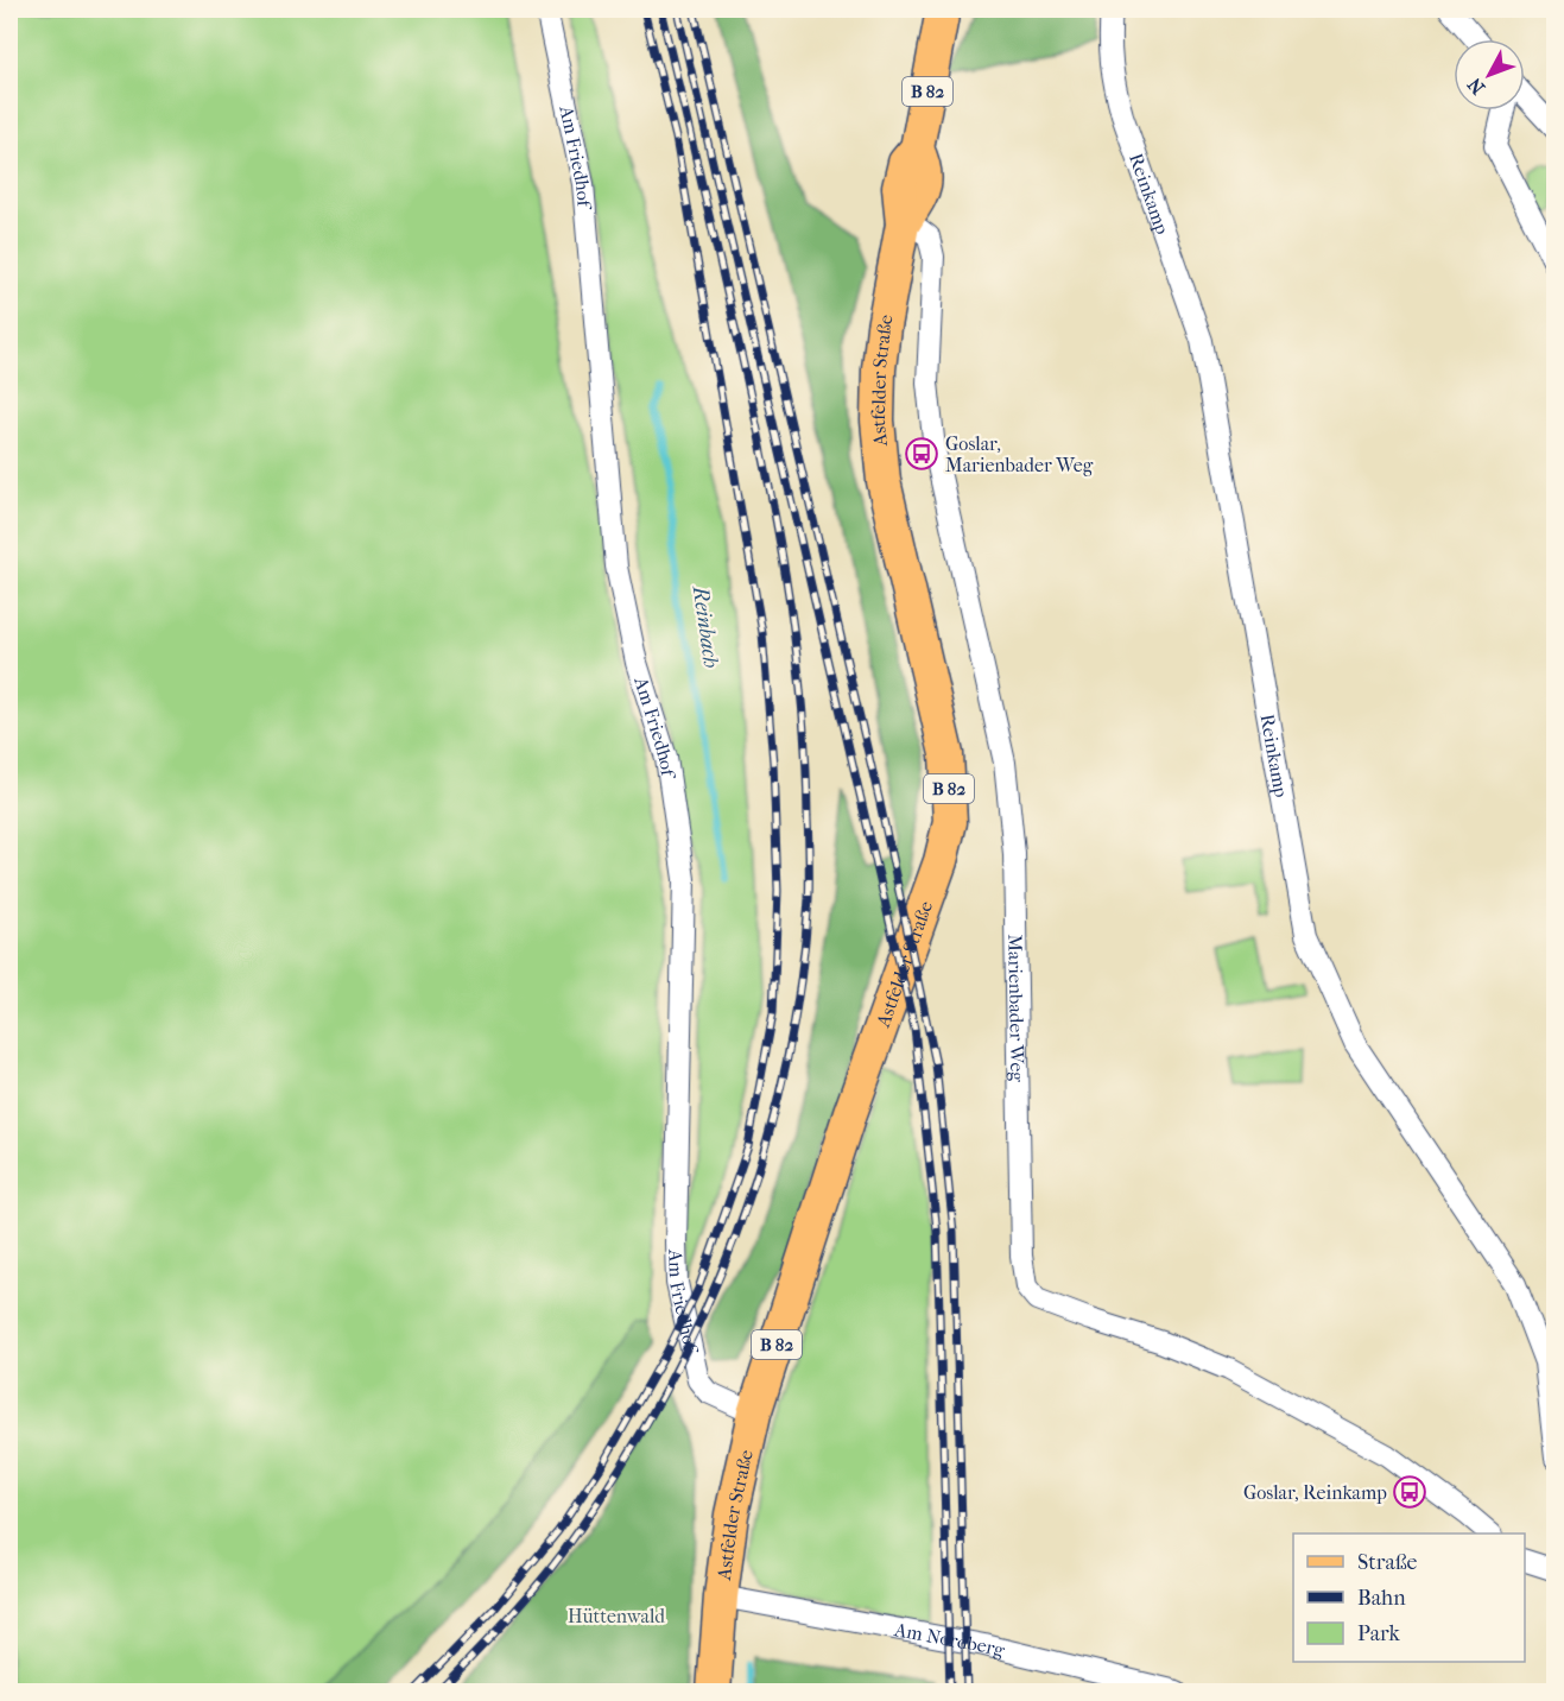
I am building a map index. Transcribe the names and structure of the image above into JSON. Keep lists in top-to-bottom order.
{
  "streets": {
    "main road": ["B 82", "Astfelder Straße"],
    "street": [
      "Am Friedhof",
      "Reinkamp",
      "Marienbader Weg",
      "Am Nordberg"
    ]
  },
  "crossings": [
    ["Am Friedhof", "Astfelder Straße"],
    ["Astfelder Straße", "Marienbader Weg"],
    ["Astfelder Straße", "Am Nordberg"]
  ],
  "water": ["Reinbach"],
  "parks": ["Hüttenwald"],
  "places": {
    "bus stop": ["Goslar, Marienbader Weg", "Goslar, Reinkamp"]
  },
  "legend": ["Straße", "Bahn", "Park"],
  "north": "bottom left"
}
